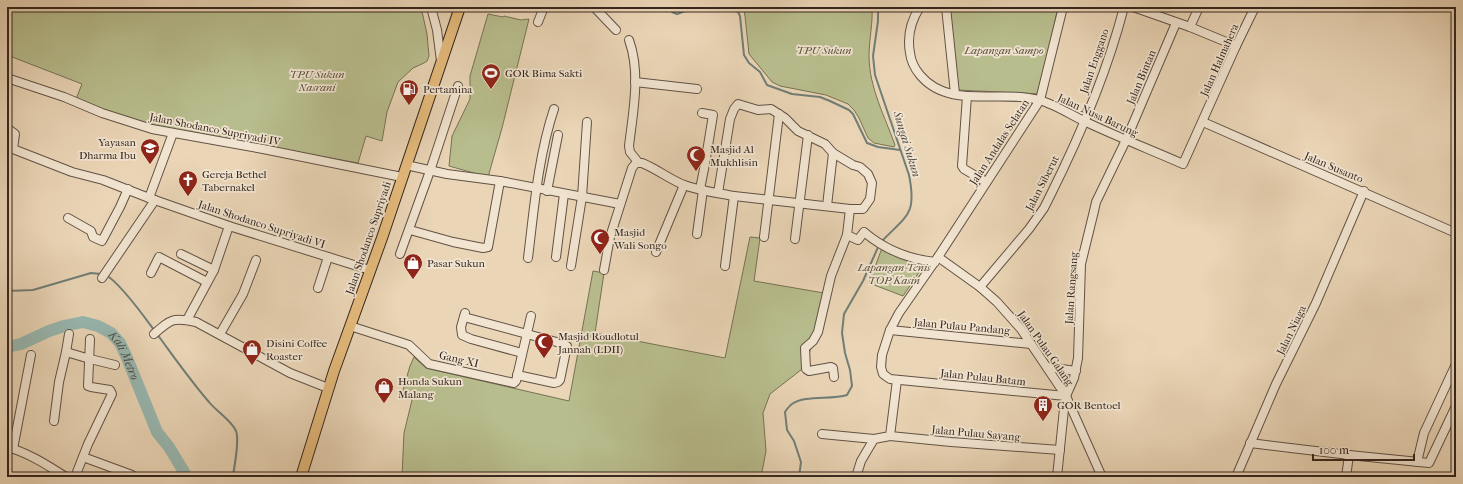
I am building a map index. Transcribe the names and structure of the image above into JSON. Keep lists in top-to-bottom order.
{
  "streets": {
    "main road": ["Jalan Shodanco Supriyadi"],
    "street": [
      "Jalan Halmahera",
      "Jalan Enggano",
      "Jalan Bintan",
      "Jalan Nusa Barung",
      "Jalan Shodanco Supriyadi IV",
      "Jalan Andalas Selatan",
      "Jalan Susanto",
      "Jalan Siberut",
      "Jalan Shodanco Supriyadi VI",
      "Jalan Rangsang",
      "Jalan Pulau Pandang",
      "Jalan Niaga",
      "Jalan Pulau Galang",
      "Gang XI",
      "Jalan Pulau Batam",
      "Jalan Pulau Sayang"
    ]
  },
  "crossings": [
    ["Jalan Halmahera", "Jalan Nusa Barung"],
    ["Jalan Halmahera", "Jalan Susanto"],
    ["Jalan Enggano", "Jalan Nusa Barung"],
    ["Jalan Enggano", "Jalan Siberut"],
    ["Jalan Bintan", "Jalan Nusa Barung"],
    ["Jalan Bintan", "Jalan Rangsang"],
    ["Jalan Nusa Barung", "Jalan Andalas Selatan"],
    ["Jalan Nusa Barung", "Jalan Susanto"],
    ["Jalan Nusa Barung", "Jalan Siberut"],
    ["Jalan Nusa Barung", "Jalan Rangsang"],
    ["Jalan Shodanco Supriyadi IV", "Jalan Shodanco Supriyadi"],
    ["Jalan Andalas Selatan", "Jalan Pulau Pandang"],
    ["Jalan Andalas Selatan", "Jalan Pulau Galang"],
    ["Jalan Andalas Selatan", "Jalan Pulau Batam"],
    ["Jalan Susanto", "Jalan Niaga"],
    ["Jalan Siberut", "Jalan Pulau Galang"],
    ["Jalan Shodanco Supriyadi VI", "Jalan Shodanco Supriyadi"],
    ["Jalan Shodanco Supriyadi", "Gang XI"],
    ["Jalan Rangsang", "Jalan Pulau Galang"],
    ["Jalan Rangsang", "Jalan Pulau Batam"],
    ["Jalan Rangsang", "Jalan Pulau Sayang"],
    ["Jalan Pulau Pandang", "Jalan Pulau Galang"],
    ["Jalan Pulau Galang", "Jalan Pulau Batam"]
  ],
  "water": ["Sungai Sukun", "Kali Metro"],
  "parks": [
    "TPU Sukun",
    "Lapangan Sampo",
    "TPU Sukun Nasrani",
    "Lapangan Tenis TOP Kasin"
  ],
  "places": {
    "sports": ["GOR Bima Sakti"],
    "fuel station": ["Pertamina"],
    "school or university": ["Yayasan Dharma Ibu"],
    "mosque": ["Masjid Al Mukhlisin", "Masjid Wali Songo", "Masjid Roudlotul Jannah (LDII)"],
    "church": ["Gereja Bethel Tabernakel"],
    "shop": ["Pasar Sukun", "Disini Coffee Roaster", "Honda Sukun Malang"],
    "building": ["GOR Bentoel"]
  },
  "scale_bar": "100 m"
}
